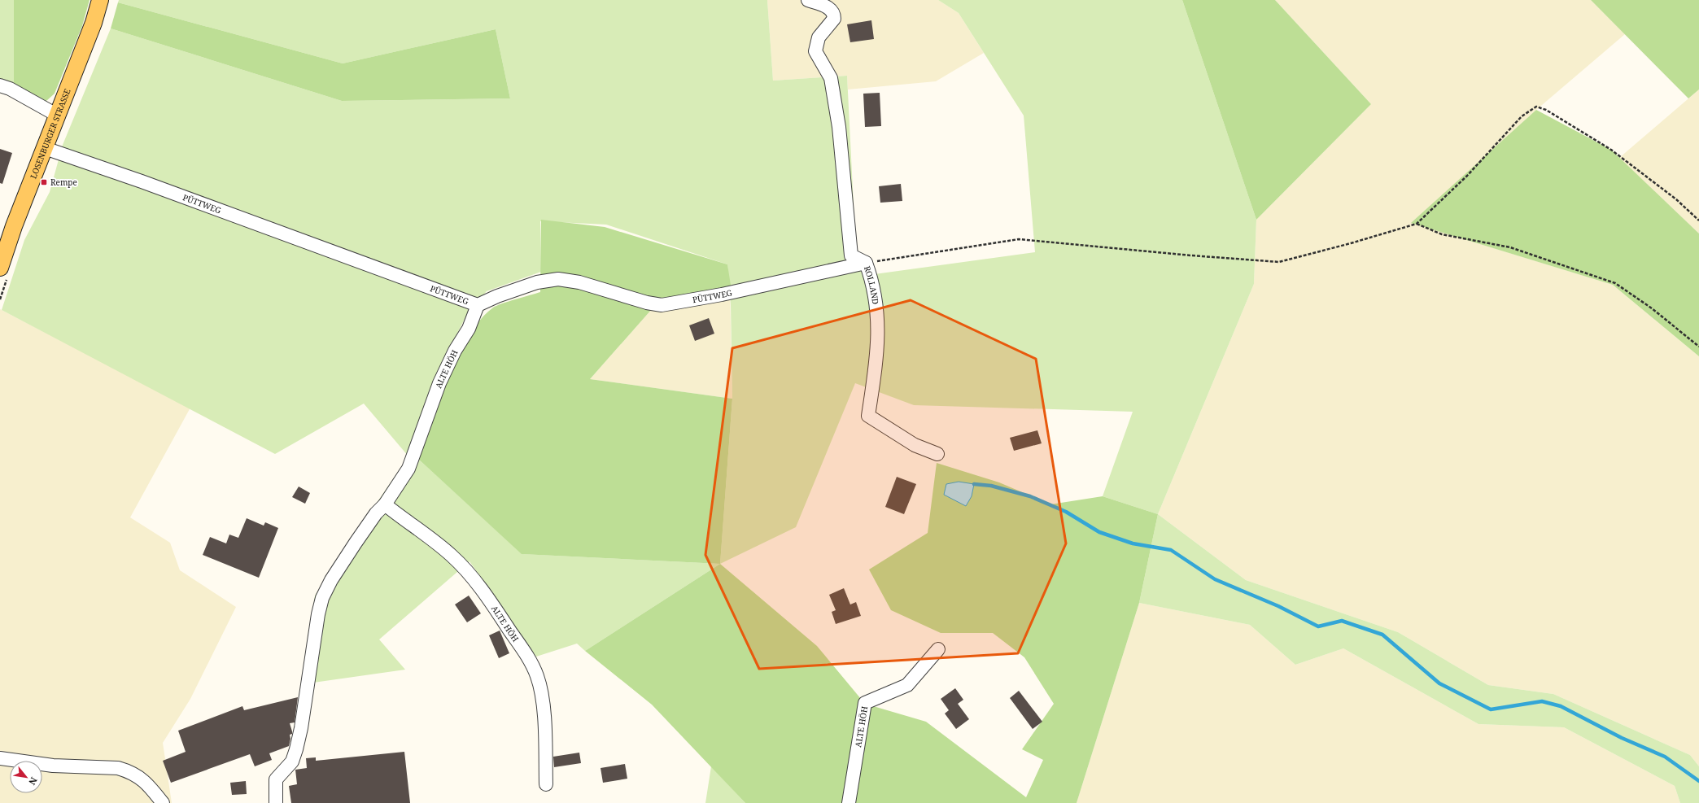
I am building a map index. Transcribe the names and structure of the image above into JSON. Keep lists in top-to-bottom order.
{
  "streets": {
    "main road": ["LOSENBURGER STRASSE"],
    "street": ["PÜTTWEG", "ROLLAND", "ALTE HÖH"]
  },
  "crossings": [
    ["LOSENBURGER STRASSE", "PÜTTWEG"],
    ["PÜTTWEG", "ROLLAND"],
    ["PÜTTWEG", "ALTE HÖH"]
  ],
  "places": {
    "transit": ["Rempe"]
  },
  "north": "bottom right"
}
